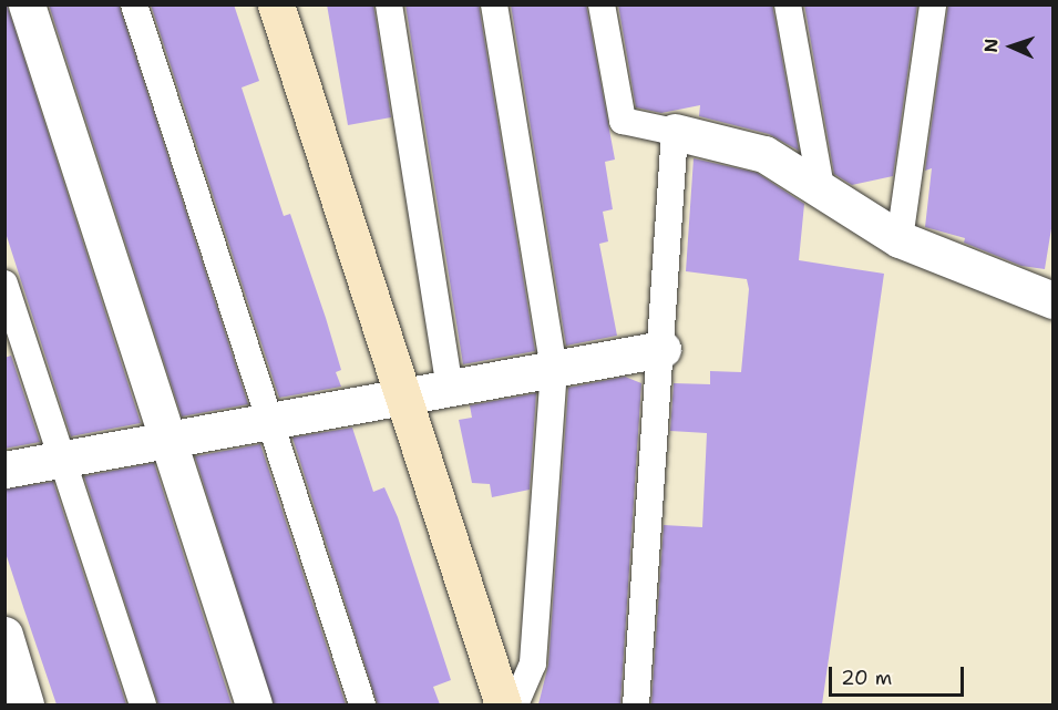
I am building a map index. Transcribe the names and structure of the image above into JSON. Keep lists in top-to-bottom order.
{
  "scale_bar": "20 m",
  "north": "left"
}
